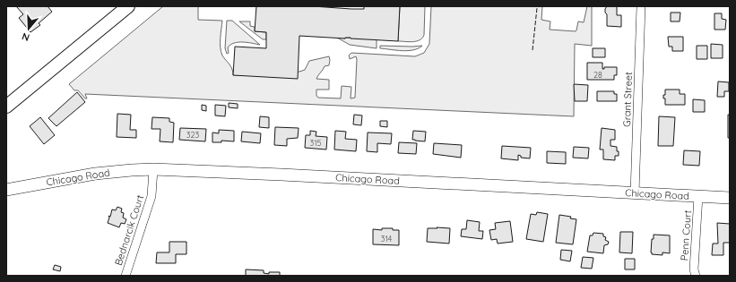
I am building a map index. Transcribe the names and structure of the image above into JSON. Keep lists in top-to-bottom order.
{
  "streets": {
    "main road": ["Chicago Road"],
    "street": ["Grant Street", "Bednarcik Court", "Penn Court"]
  },
  "crossings": [
    ["Grant Street", "Chicago Road"],
    ["Chicago Road", "Bednarcik Court"],
    ["Chicago Road", "Penn Court"]
  ],
  "house_numbers": [
    "28",
    "323",
    "315",
    "314"
  ],
  "north": "bottom"
}
